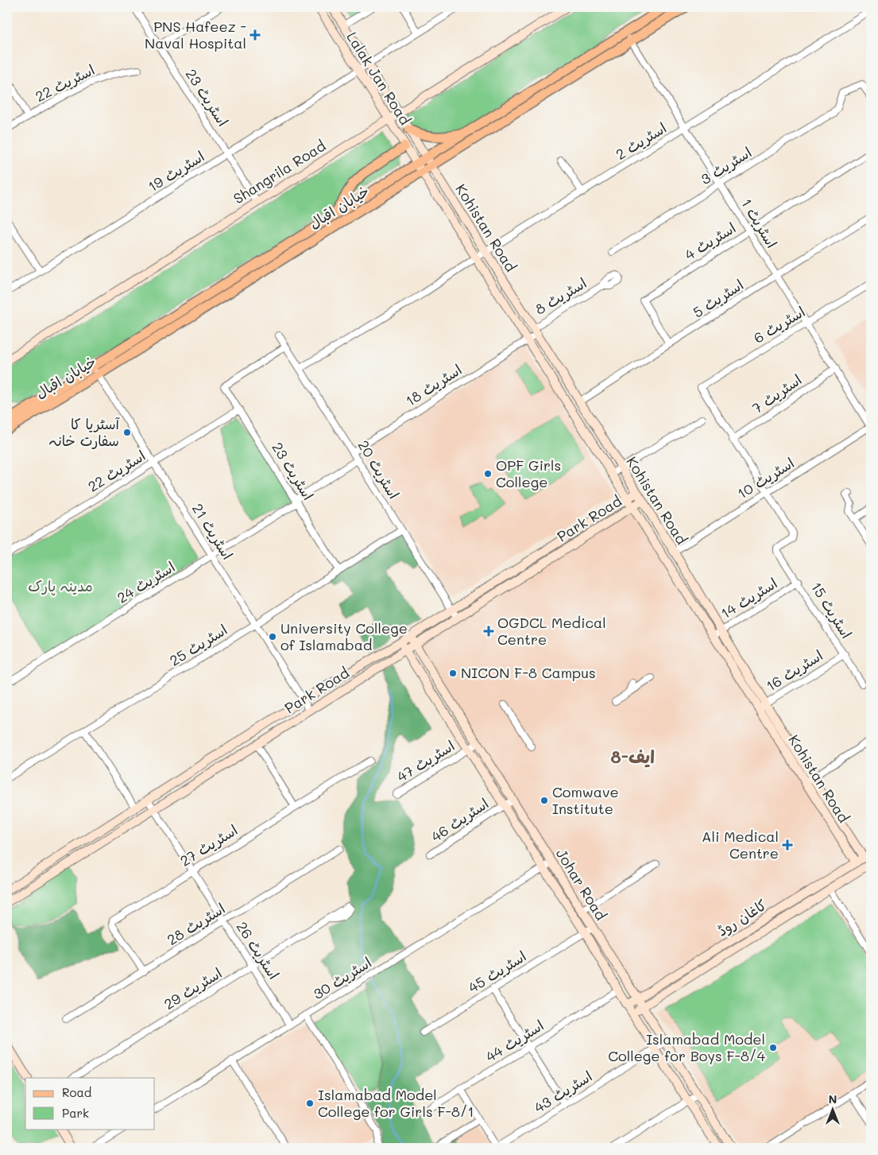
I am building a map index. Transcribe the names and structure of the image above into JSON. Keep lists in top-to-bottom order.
{
  "streets": {
    "main road": ["خیابان اقبال"],
    "street": [
      "Lalak Jan Road",
      "اسٹریٹ 22",
      "اسٹریٹ 23",
      "اسٹریٹ 2",
      "اسٹریٹ 3",
      "اسٹریٹ 19",
      "Shangrila Road",
      "اسٹریٹ 1",
      "Kohistan Road",
      "اسٹریٹ 4",
      "اسٹریٹ 8",
      "اسٹریٹ 5",
      "اسٹریٹ 6",
      "اسٹریٹ 18",
      "اسٹریٹ 7",
      "اسٹریٹ 20",
      "اسٹریٹ 10",
      "Park Road",
      "اسٹریٹ 21",
      "اسٹریٹ 24",
      "اسٹریٹ 14",
      "اسٹریٹ 15",
      "اسٹریٹ 25",
      "اسٹریٹ 16",
      "اسٹریٹ 47",
      "اسٹریٹ 46",
      "اسٹریٹ 27",
      "Johar Road",
      "کاغان روڈ",
      "اسٹریٹ 28",
      "اسٹریٹ 26",
      "اسٹریٹ 45",
      "اسٹریٹ 30",
      "اسٹریٹ 29",
      "اسٹریٹ 44",
      "اسٹریٹ 43"
    ]
  },
  "crossings": [
    ["Lalak Jan Road", "اسٹریٹ 19"],
    ["Lalak Jan Road", "Shangrila Road"],
    ["Lalak Jan Road", "خیابان اقبال"],
    ["Lalak Jan Road", "Kohistan Road"],
    ["اسٹریٹ 22", "اسٹریٹ 23"],
    ["اسٹریٹ 22", "اسٹریٹ 21"],
    ["اسٹریٹ 23", "اسٹریٹ 19"],
    ["اسٹریٹ 23", "Shangrila Road"],
    ["اسٹریٹ 23", "اسٹریٹ 20"],
    ["اسٹریٹ 23", "اسٹریٹ 24"],
    ["اسٹریٹ 23", "اسٹریٹ 25"],
    ["اسٹریٹ 2", "اسٹریٹ 1"],
    ["اسٹریٹ 2", "Kohistan Road"],
    ["اسٹریٹ 3", "اسٹریٹ 1"],
    ["خیابان اقبال", "اسٹریٹ 1"],
    ["خیابان اقبال", "Kohistan Road"],
    ["خیابان اقبال", "اسٹریٹ 21"],
    ["اسٹریٹ 1", "اسٹریٹ 4"],
    ["اسٹریٹ 1", "اسٹریٹ 5"],
    ["اسٹریٹ 1", "اسٹریٹ 6"],
    ["اسٹریٹ 1", "اسٹریٹ 7"],
    ["اسٹریٹ 1", "اسٹریٹ 10"],
    ["Kohistan Road", "اسٹریٹ 8"],
    ["Kohistan Road", "اسٹریٹ 5"],
    ["Kohistan Road", "اسٹریٹ 18"],
    ["Kohistan Road", "اسٹریٹ 10"],
    ["Kohistan Road", "Park Road"],
    ["Kohistan Road", "اسٹریٹ 14"],
    ["Kohistan Road", "اسٹریٹ 16"],
    ["Kohistan Road", "کاغان روڈ"],
    ["اسٹریٹ 4", "اسٹریٹ 5"],
    ["اسٹریٹ 8", "اسٹریٹ 18"],
    ["اسٹریٹ 6", "اسٹریٹ 7"],
    ["اسٹریٹ 18", "اسٹریٹ 20"],
    ["اسٹریٹ 20", "Park Road"],
    ["اسٹریٹ 20", "اسٹریٹ 24"],
    ["اسٹریٹ 20", "اسٹریٹ 25"],
    ["اسٹریٹ 10", "اسٹریٹ 15"],
    ["Park Road", "اسٹریٹ 21"],
    ["Park Road", "Johar Road"],
    ["Park Road", "اسٹریٹ 26"],
    ["اسٹریٹ 21", "اسٹریٹ 24"],
    ["اسٹریٹ 21", "اسٹریٹ 25"],
    ["اسٹریٹ 14", "اسٹریٹ 15"],
    ["اسٹریٹ 15", "اسٹریٹ 16"],
    ["اسٹریٹ 47", "Johar Road"],
    ["اسٹریٹ 46", "Johar Road"],
    ["اسٹریٹ 27", "اسٹریٹ 28"],
    ["اسٹریٹ 27", "اسٹریٹ 26"],
    ["Johar Road", "کاغان روڈ"],
    ["Johar Road", "اسٹریٹ 45"],
    ["Johar Road", "اسٹریٹ 30"],
    ["Johar Road", "اسٹریٹ 44"],
    ["Johar Road", "اسٹریٹ 43"],
    ["اسٹریٹ 28", "اسٹریٹ 26"],
    ["اسٹریٹ 26", "اسٹریٹ 30"],
    ["اسٹریٹ 26", "اسٹریٹ 29"]
  ],
  "districts": ["ایف-8"],
  "parks": ["مدینہ پارک"],
  "places": {
    "health": ["PNS Hafeez - Naval Hospital", "OGDCL Medical Centre", "Ali Medical Centre"],
    "other": [
      "آسٹریا کا سفارت خانہ",
      "OPF Girls College",
      "University College of Islamabad",
      "NICON F-8 Campus",
      "Comwave Institute",
      "Islamabad Model College for Boys F-8/4",
      "Islamabad Model College for Girls F-8/1"
    ]
  },
  "legend": ["Road", "Park"],
  "north": "top"
}
